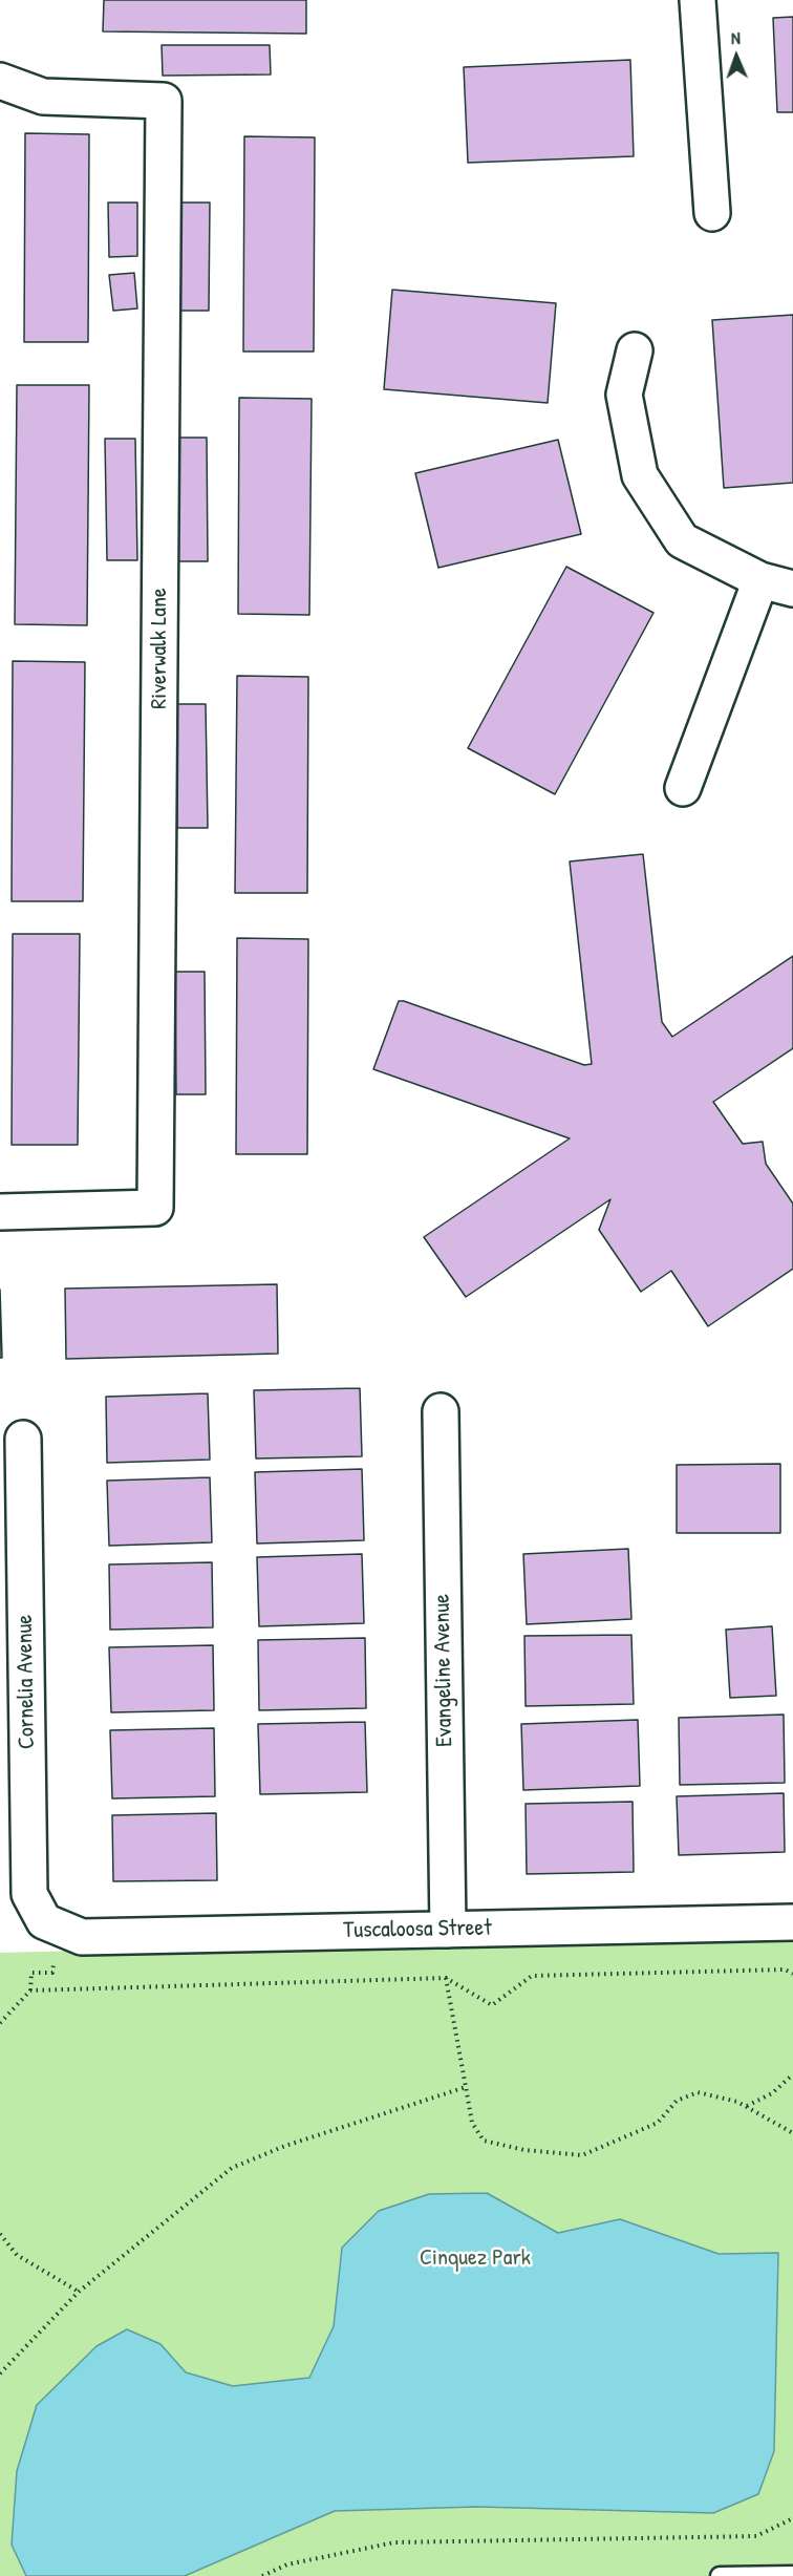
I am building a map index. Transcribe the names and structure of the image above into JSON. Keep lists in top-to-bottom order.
{
  "streets": {
    "street": [
      "Riverwalk Lane",
      "Evangeline Avenue",
      "Cornelia Avenue",
      "Tuscaloosa Street"
    ]
  },
  "crossings": [
    ["Evangeline Avenue", "Tuscaloosa Street"],
    ["Cornelia Avenue", "Tuscaloosa Street"]
  ],
  "parks": ["Cinquez Park"],
  "north": "top"
}
